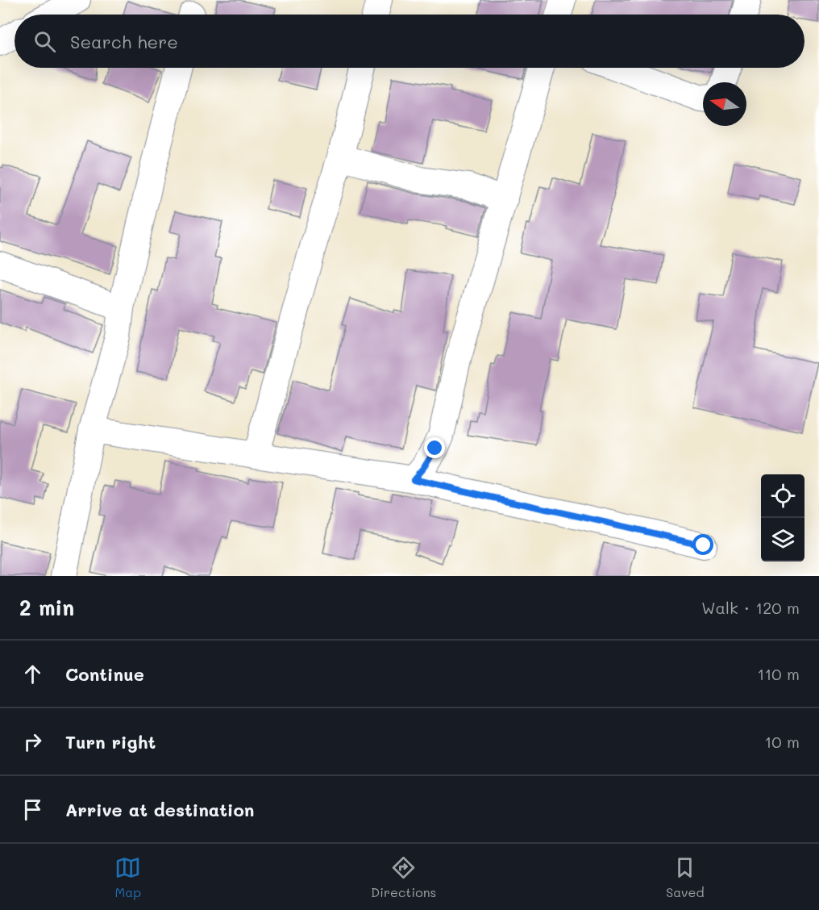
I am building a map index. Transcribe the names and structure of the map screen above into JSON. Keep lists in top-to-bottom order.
{
  "north": "left",
  "page": {
    "search": "Search here",
    "heading": ["2 min", "Walk · 120 m"],
    "list": [
      ["Continue", "110 m"],
      ["Turn right", "10 m"],
      "Arrive at destination"
    ],
    "nav": ["Map", "Directions", "Saved"]
  }
}
